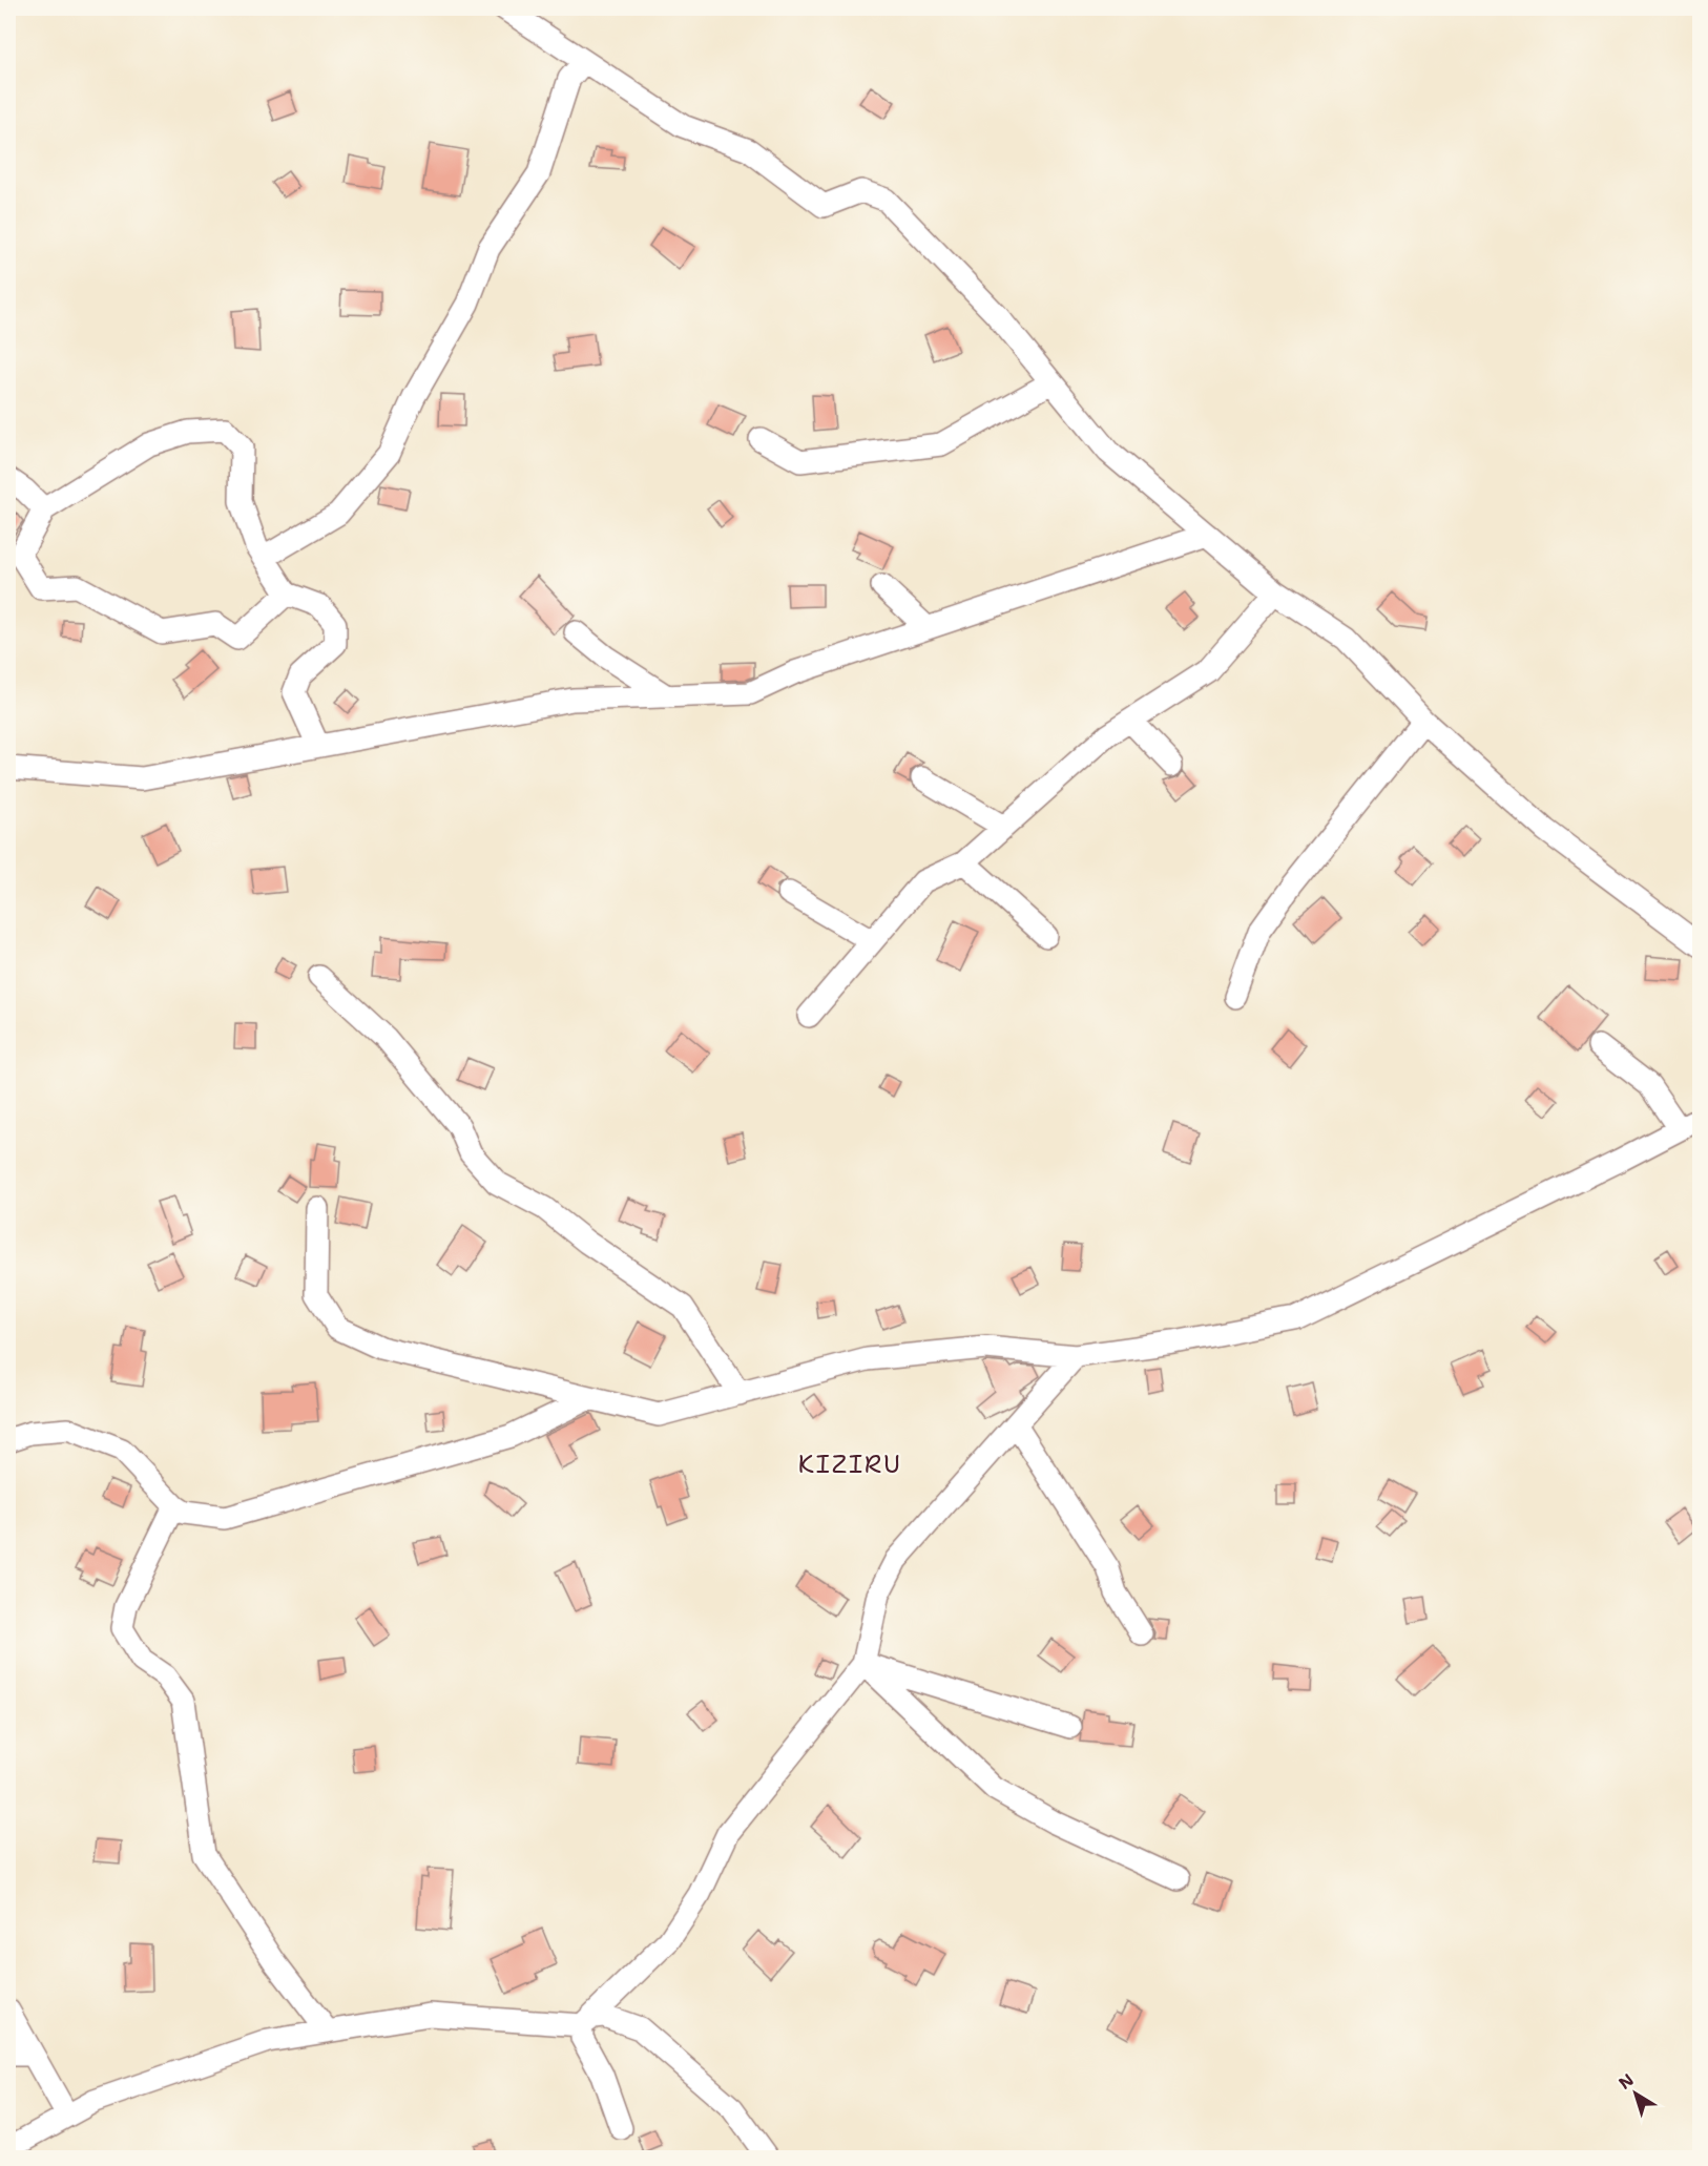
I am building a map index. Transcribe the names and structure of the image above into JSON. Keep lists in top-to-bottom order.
{
  "districts": ["KIZIRU"],
  "north": "top left"
}
